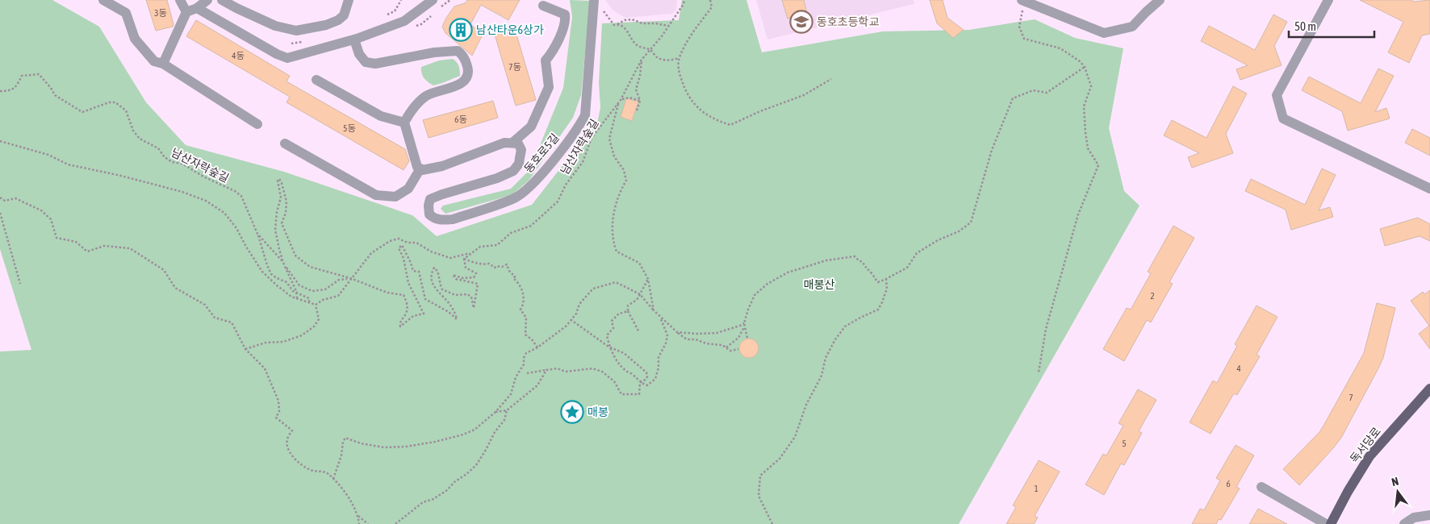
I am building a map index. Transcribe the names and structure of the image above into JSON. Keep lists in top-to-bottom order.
{
  "streets": {
    "main road": ["독서당로"],
    "street": ["동호로5길"],
    "path": ["남산자락숲길"]
  },
  "parks": ["매봉산"],
  "places": {
    "school or university": ["동호초등학교"],
    "building": ["남산타운6상가"],
    "place": ["매봉"]
  },
  "house_numbers": [
    "3동",
    "4동",
    "7동",
    "6동",
    "5동",
    "2",
    "4",
    "7",
    "5",
    "6",
    "1"
  ],
  "scale_bar": "50 m",
  "north": "top"
}
